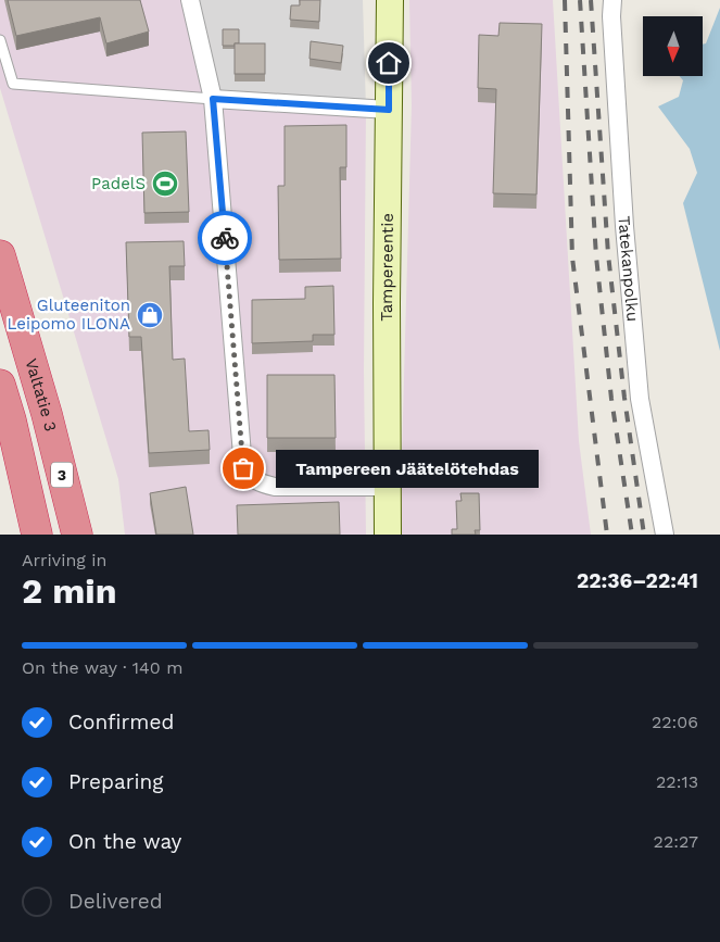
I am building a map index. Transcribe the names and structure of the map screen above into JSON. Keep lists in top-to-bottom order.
{
  "streets": {
    "highway": ["Valtatie 3", "3"],
    "main road": ["Tampereentie"],
    "street": ["Tatekanpolku"]
  },
  "places": {
    "sports": ["PadelS"],
    "shop": ["Gluteeniton Leipomo ILONA"],
    "other": ["Tampereen Jäätelötehdas"]
  },
  "north": "bottom",
  "page": {
    "bubble": "Tampereen Jäätelötehdas",
    "heading": ["2 min", "Arriving in", "22:36–22:41"],
    "bar": "On the way · 140 m",
    "list": [
      ["Confirmed", "22:06"],
      ["Preparing", "22:13"],
      ["On the way", "22:27"],
      "Delivered"
    ]
  }
}
